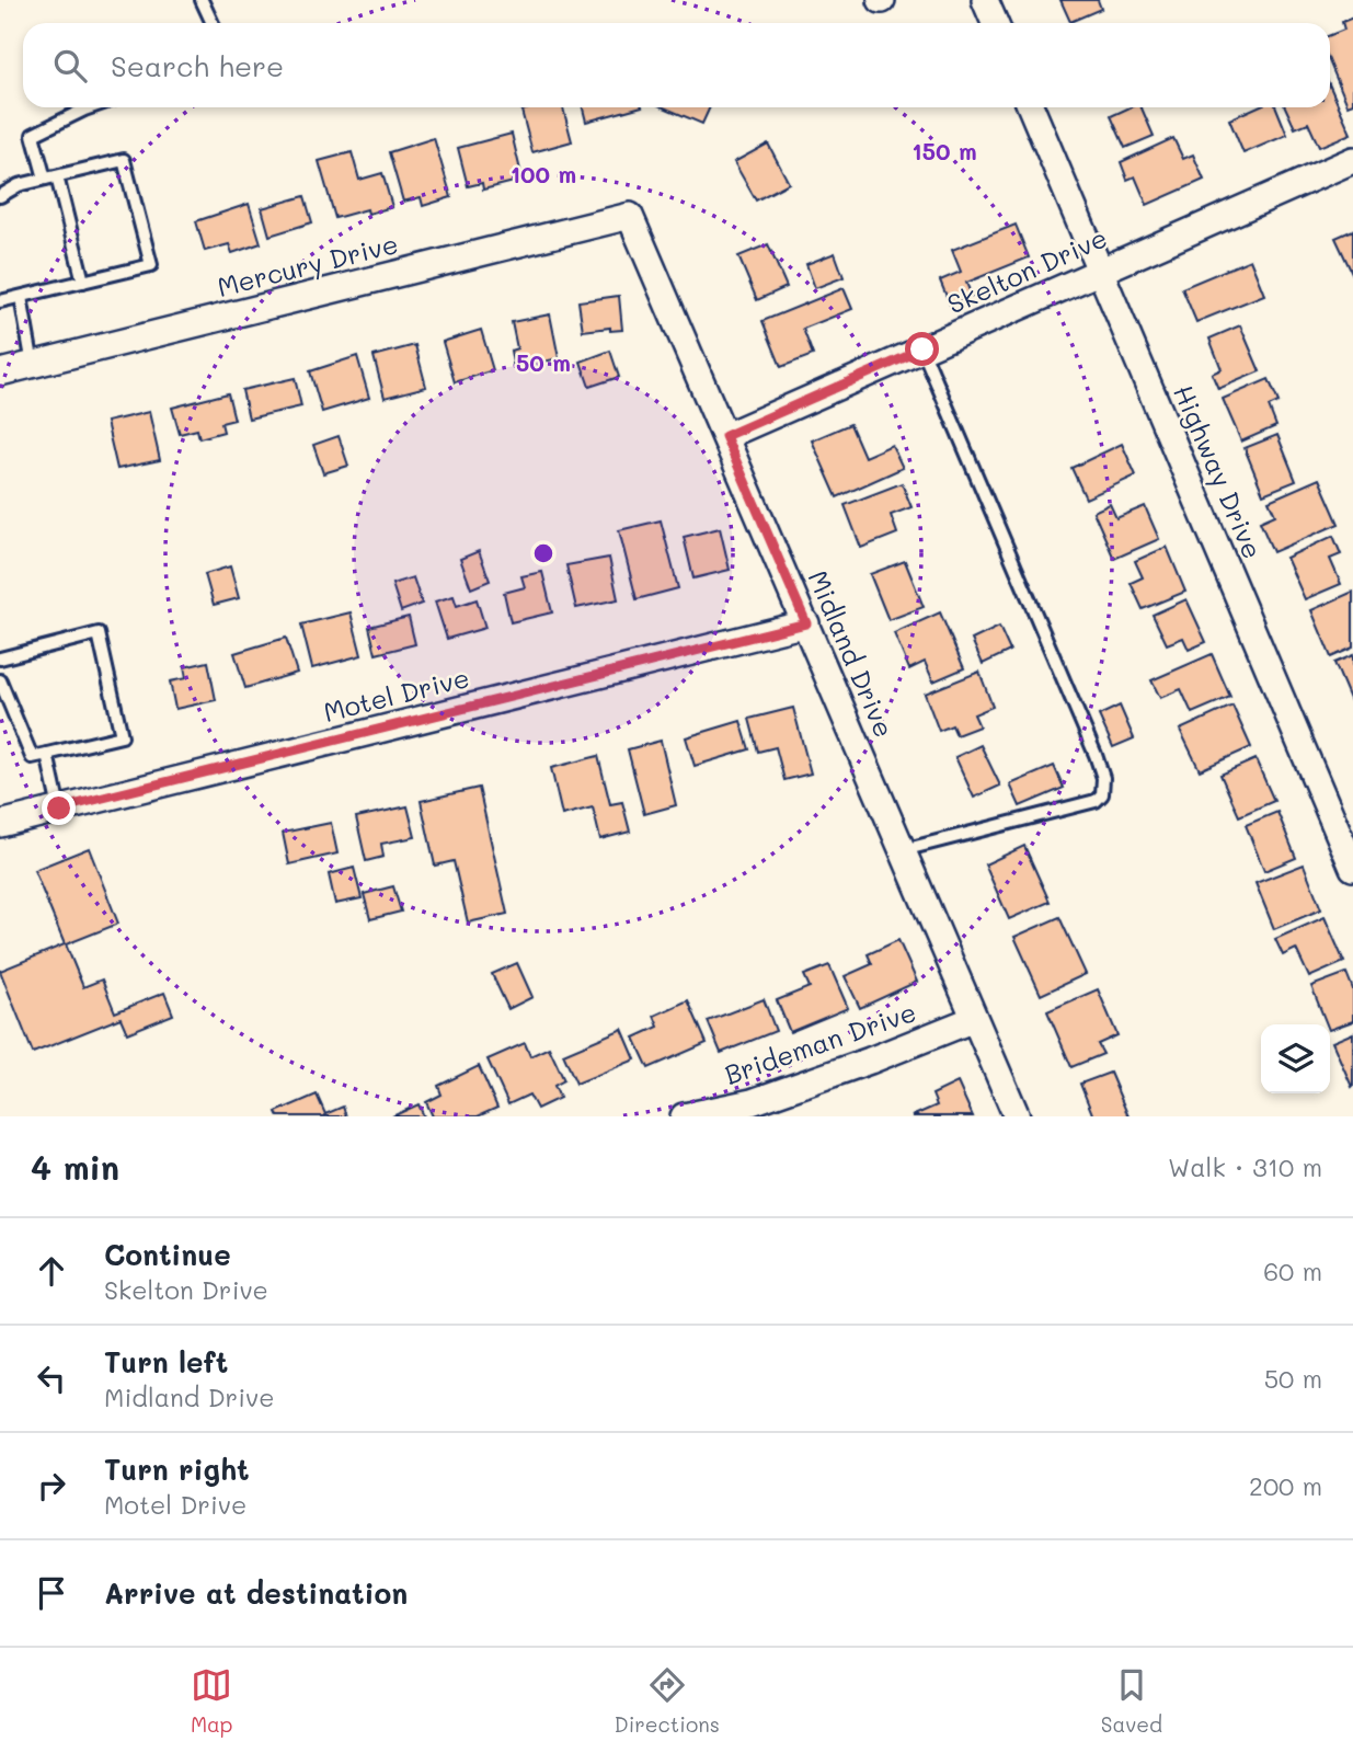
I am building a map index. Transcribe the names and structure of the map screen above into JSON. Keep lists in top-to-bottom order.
{
  "streets": {
    "street": [
      "Mercury Drive",
      "Skelton Drive",
      "Highway Drive",
      "Midland Drive",
      "Motel Drive",
      "Brideman Drive"
    ]
  },
  "crossings": [
    ["Mercury Drive", "Midland Drive"],
    ["Skelton Drive", "Highway Drive"],
    ["Skelton Drive", "Midland Drive"],
    ["Midland Drive", "Motel Drive"],
    ["Midland Drive", "Brideman Drive"]
  ],
  "page": {
    "search": "Search here",
    "heading": ["4 min", "Walk · 310 m"],
    "list": [
      ["Continue", "Skelton Drive", "60 m"],
      ["Turn left", "Midland Drive", "50 m"],
      ["Turn right", "Motel Drive", "200 m"],
      "Arrive at destination"
    ],
    "nav": ["Map", "Directions", "Saved"]
  },
  "rings": ["150 m", "100 m", "50 m"]
}
